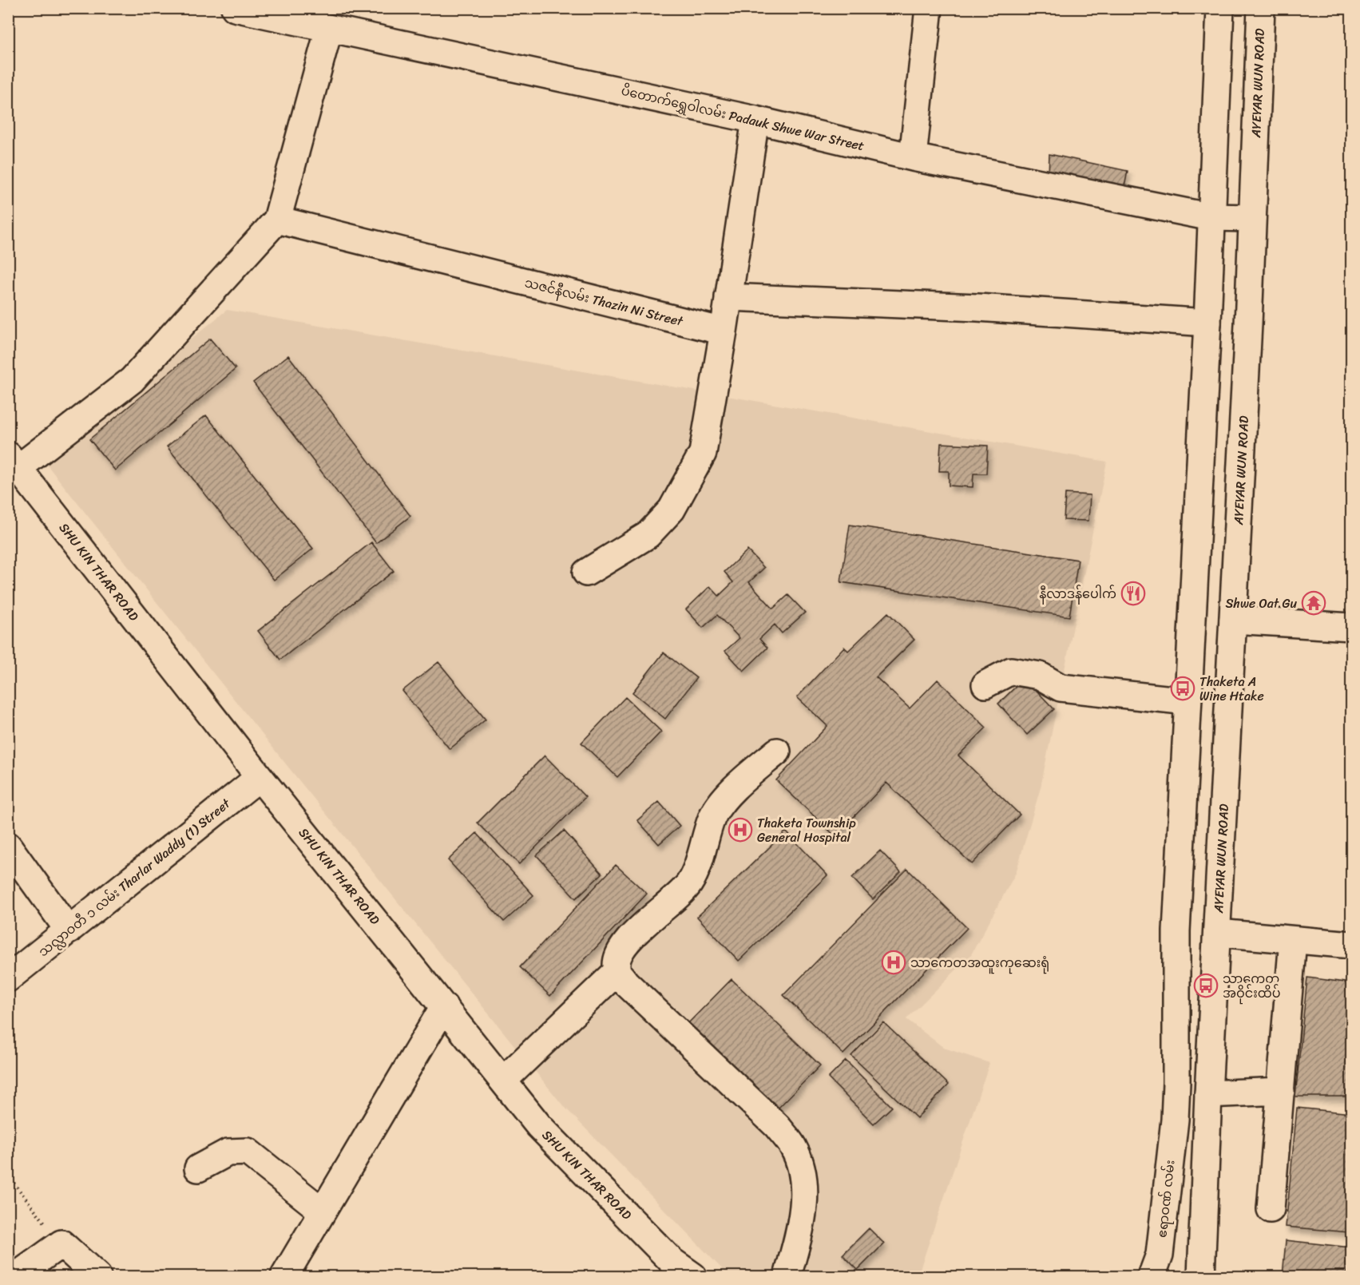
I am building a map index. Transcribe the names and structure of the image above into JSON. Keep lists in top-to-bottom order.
{
  "streets": {
    "street": [
      "AYEYAR WUN ROAD",
      "ပိတောက်ရွှေဝါလမ်း Padauk Shwe War Street",
      "သဇင်နီလမ်း Thazin Ni Street",
      "SHU KIN THAR ROAD",
      "သလ္လာဝတီ ၁ လမ်း Tharlar Waddy (1) Street",
      "ဧရာဝဏ် လမ်း"
    ]
  },
  "crossings": [
    ["AYEYAR WUN ROAD", "ပိတောက်ရွှေဝါလမ်း Padauk Shwe War Street"],
    ["SHU KIN THAR ROAD", "သလ္လာဝတီ ၁ လမ်း Tharlar Waddy (1) Street"]
  ],
  "places": {
    "restaurant": ["နီလာဒန်ပေါက်"],
    "temple": ["Shwe Oat Gu"],
    "bus stop": ["Thaketa A Wine Htake", "သာကေတ အဝိုင်းထိပ်"],
    "hospital": ["Thaketa Township General Hospital", "သာကေတအထူးကုဆေးရုံ"]
  }
}
